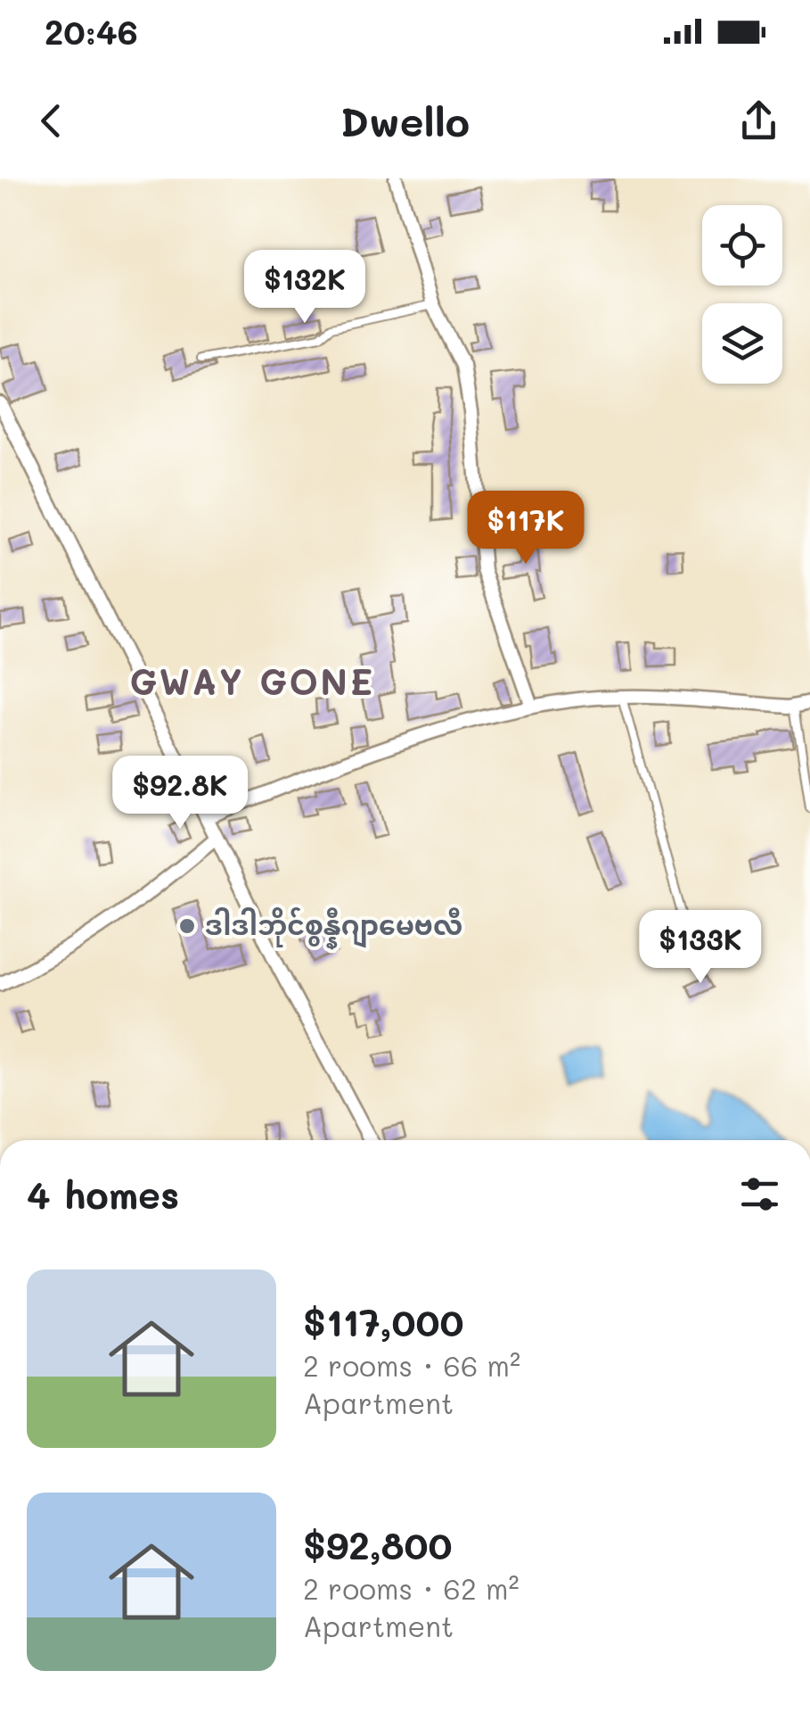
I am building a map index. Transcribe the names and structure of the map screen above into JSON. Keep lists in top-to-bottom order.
{
  "districts": ["GWAY GONE"],
  "places": ["ဒါဒါဘိုင်စွန္နီဂျာမေဗလီ"],
  "page": {
    "status": "20:46",
    "header": "Dwello",
    "price": [
      "$132K",
      "$117K",
      "$92.8K",
      "$133K"
    ],
    "heading": "4 homes",
    "list": [
      {
        "name": "$117,000",
        "note": "2 rooms · 66 m² · Apartment"
      },
      {
        "name": "$92,800",
        "note": "2 rooms · 62 m² · Apartment"
      }
    ]
  }
}
